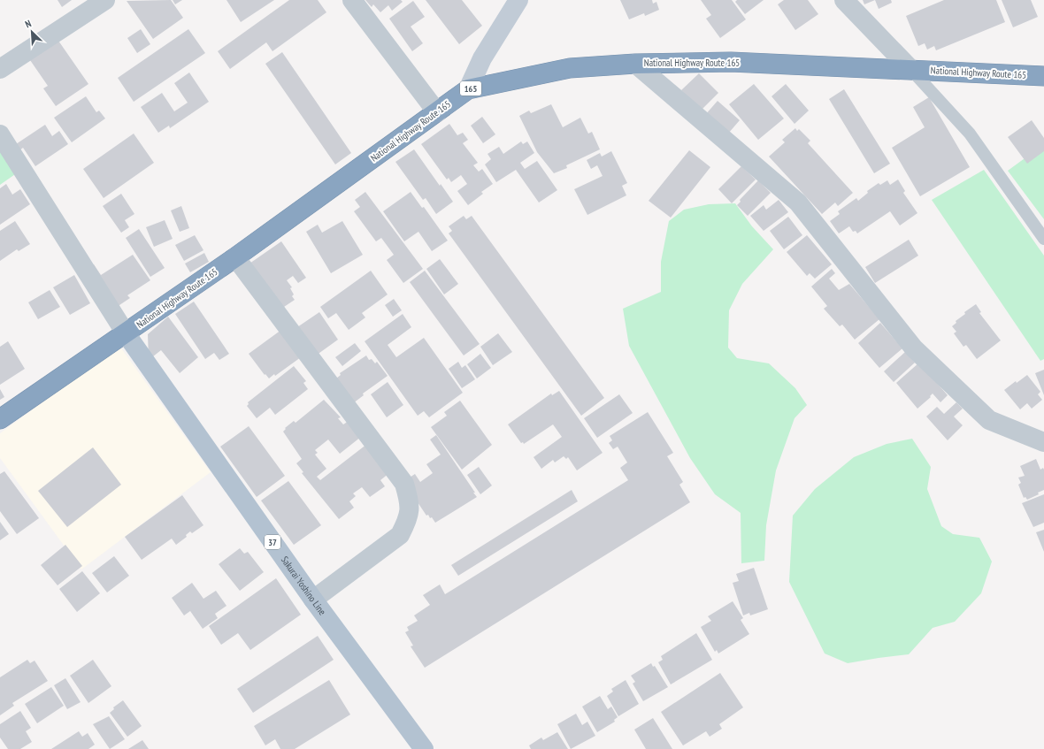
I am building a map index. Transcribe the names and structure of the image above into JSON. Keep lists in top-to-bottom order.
{
  "streets": {
    "highway": ["National Highway Route 165", "165"],
    "main road": ["37", "Sakurai Yoshino Line"]
  },
  "crossings": [
    ["National Highway Route 165", "Sakurai Yoshino Line"]
  ],
  "north": "top left"
}
